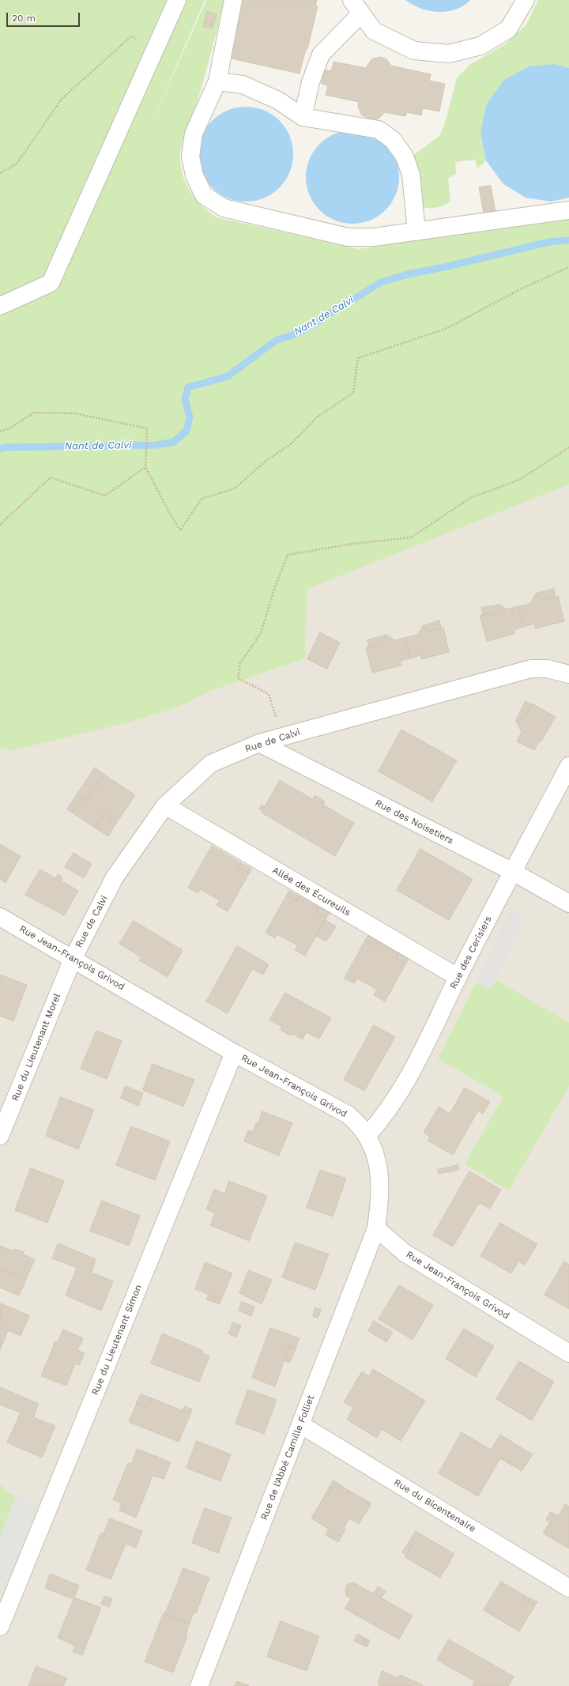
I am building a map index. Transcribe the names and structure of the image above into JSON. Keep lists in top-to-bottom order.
{
  "streets": {
    "street": [
      "Rue de Calvi",
      "Rue des Noisetiers",
      "Allée des Écureuils",
      "Rue des Cerisiers",
      "Rue Jean-François Grivod",
      "Rue du Lieutenant Morel",
      "Rue du Lieutenant Simon",
      "Rue de l'Abbé Camille Folliet",
      "Rue du Bicentenaire"
    ]
  },
  "crossings": [
    ["Rue de Calvi", "Rue des Noisetiers"],
    ["Rue de Calvi", "Allée des Écureuils"],
    ["Rue de Calvi", "Rue Jean-François Grivod"],
    ["Rue de Calvi", "Rue du Lieutenant Morel"],
    ["Rue des Noisetiers", "Rue des Cerisiers"],
    ["Allée des Écureuils", "Rue des Cerisiers"],
    ["Rue des Cerisiers", "Rue Jean-François Grivod"],
    ["Rue Jean-François Grivod", "Rue du Lieutenant Morel"],
    ["Rue Jean-François Grivod", "Rue du Lieutenant Simon"],
    ["Rue Jean-François Grivod", "Rue de l'Abbé Camille Folliet"],
    ["Rue de l'Abbé Camille Folliet", "Rue du Bicentenaire"]
  ],
  "water": ["Nant de Calvi"],
  "scale_bar": "20 m"
}
